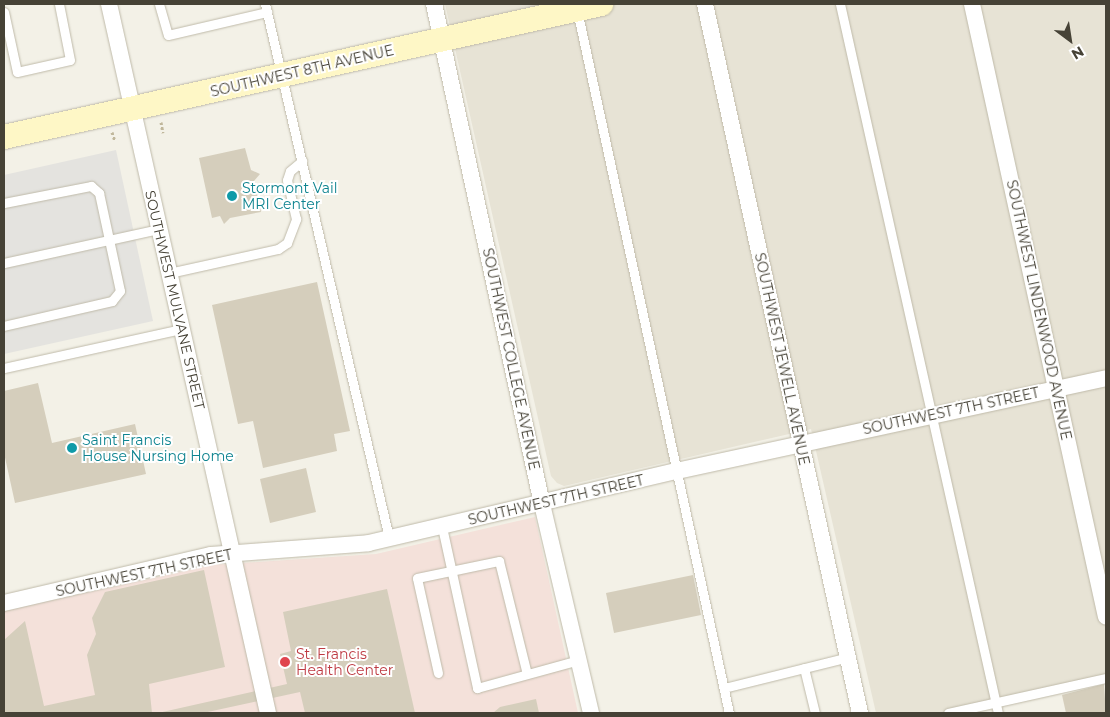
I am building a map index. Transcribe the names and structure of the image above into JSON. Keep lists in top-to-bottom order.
{
  "streets": {
    "street": [
      "SOUTHWEST 8TH AVENUE",
      "SOUTHWEST MULVANE STREET",
      "SOUTHWEST LINDENWOOD AVENUE",
      "SOUTHWEST COLLEGE AVENUE",
      "SOUTHWEST JEWELL AVENUE",
      "SOUTHWEST 7TH STREET"
    ]
  },
  "crossings": [
    ["SOUTHWEST 8TH AVENUE", "SOUTHWEST MULVANE STREET"],
    ["SOUTHWEST 8TH AVENUE", "SOUTHWEST COLLEGE AVENUE"],
    ["SOUTHWEST MULVANE STREET", "SOUTHWEST 7TH STREET"],
    ["SOUTHWEST LINDENWOOD AVENUE", "SOUTHWEST 7TH STREET"],
    ["SOUTHWEST COLLEGE AVENUE", "SOUTHWEST 7TH STREET"],
    ["SOUTHWEST JEWELL AVENUE", "SOUTHWEST 7TH STREET"]
  ],
  "places": ["Stormont Vail MRI Center", "Saint Francis House Nursing Home", "St. Francis Health Center"],
  "north": "bottom right"
}
